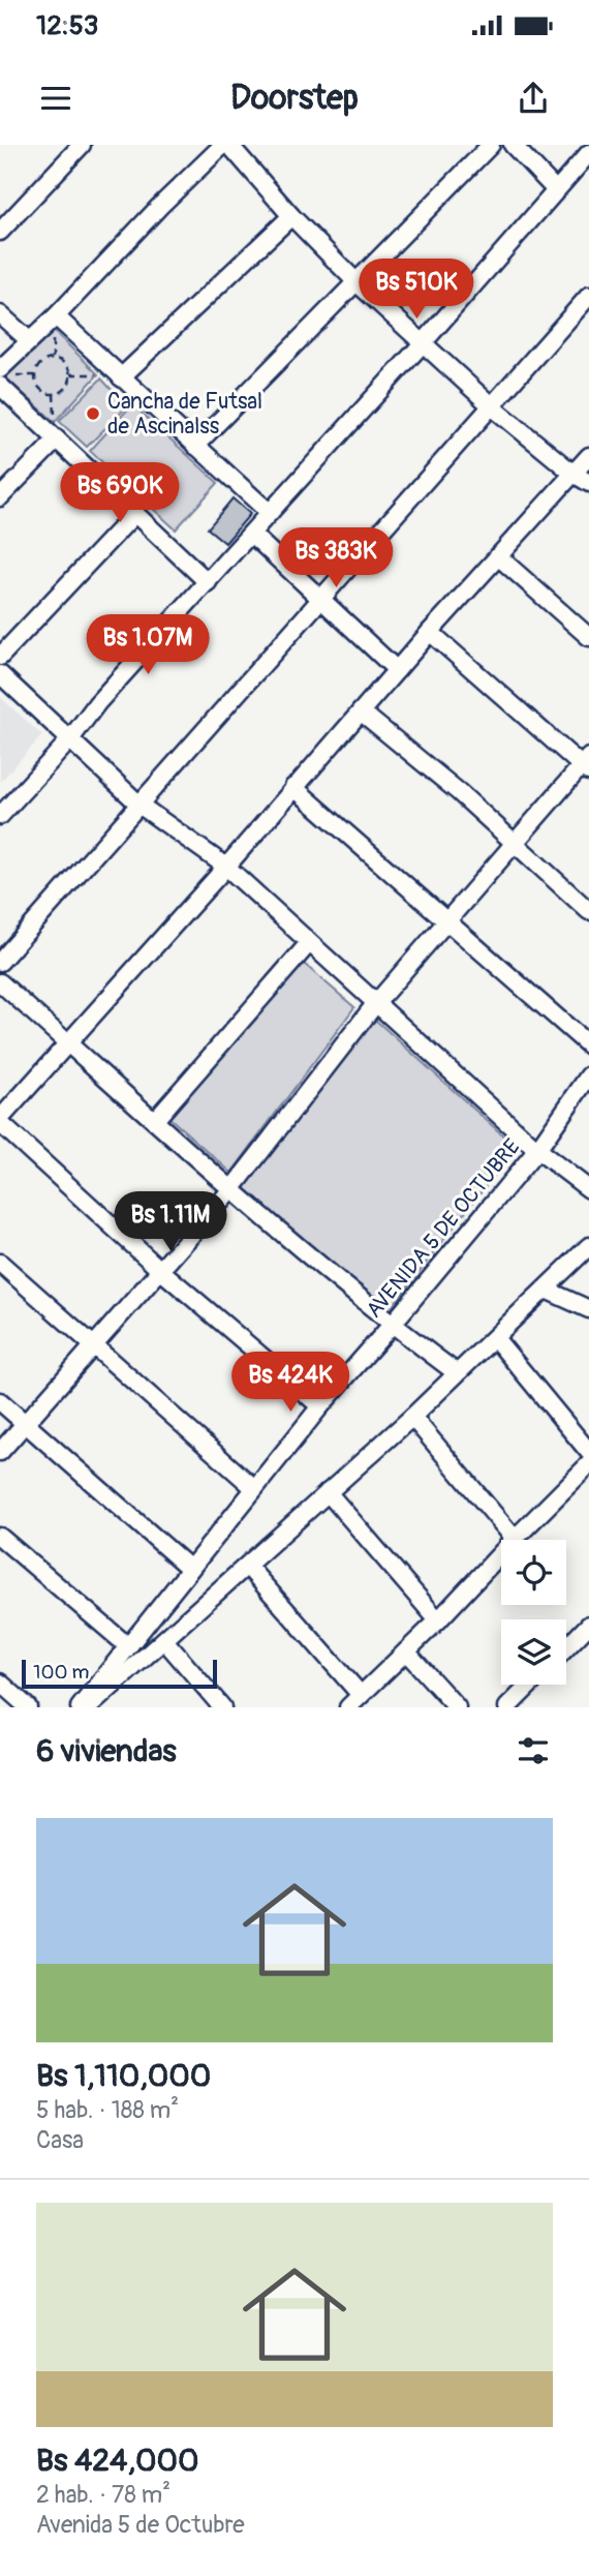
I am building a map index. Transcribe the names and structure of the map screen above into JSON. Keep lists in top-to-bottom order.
{
  "streets": {
    "street": ["AVENIDA 5 DE OCTUBRE"]
  },
  "places": ["Cancha de Futsal de Ascinalss"],
  "scale_bar": "100 m",
  "page": {
    "status": "12:53",
    "header": "Doorstep",
    "price": [
      "Bs 510K",
      "Bs 690K",
      "Bs 383K",
      "Bs 1.07M",
      "Bs 1.11M",
      "Bs 424K"
    ],
    "scale": "100 m",
    "heading": "6 viviendas",
    "list": [
      {
        "name": "Bs 1,110,000",
        "note": "5 hab. · 188 m² · Casa"
      },
      {
        "name": "Bs 424,000",
        "note": "2 hab. · 78 m² · Avenida 5 de Octubre"
      }
    ]
  }
}
